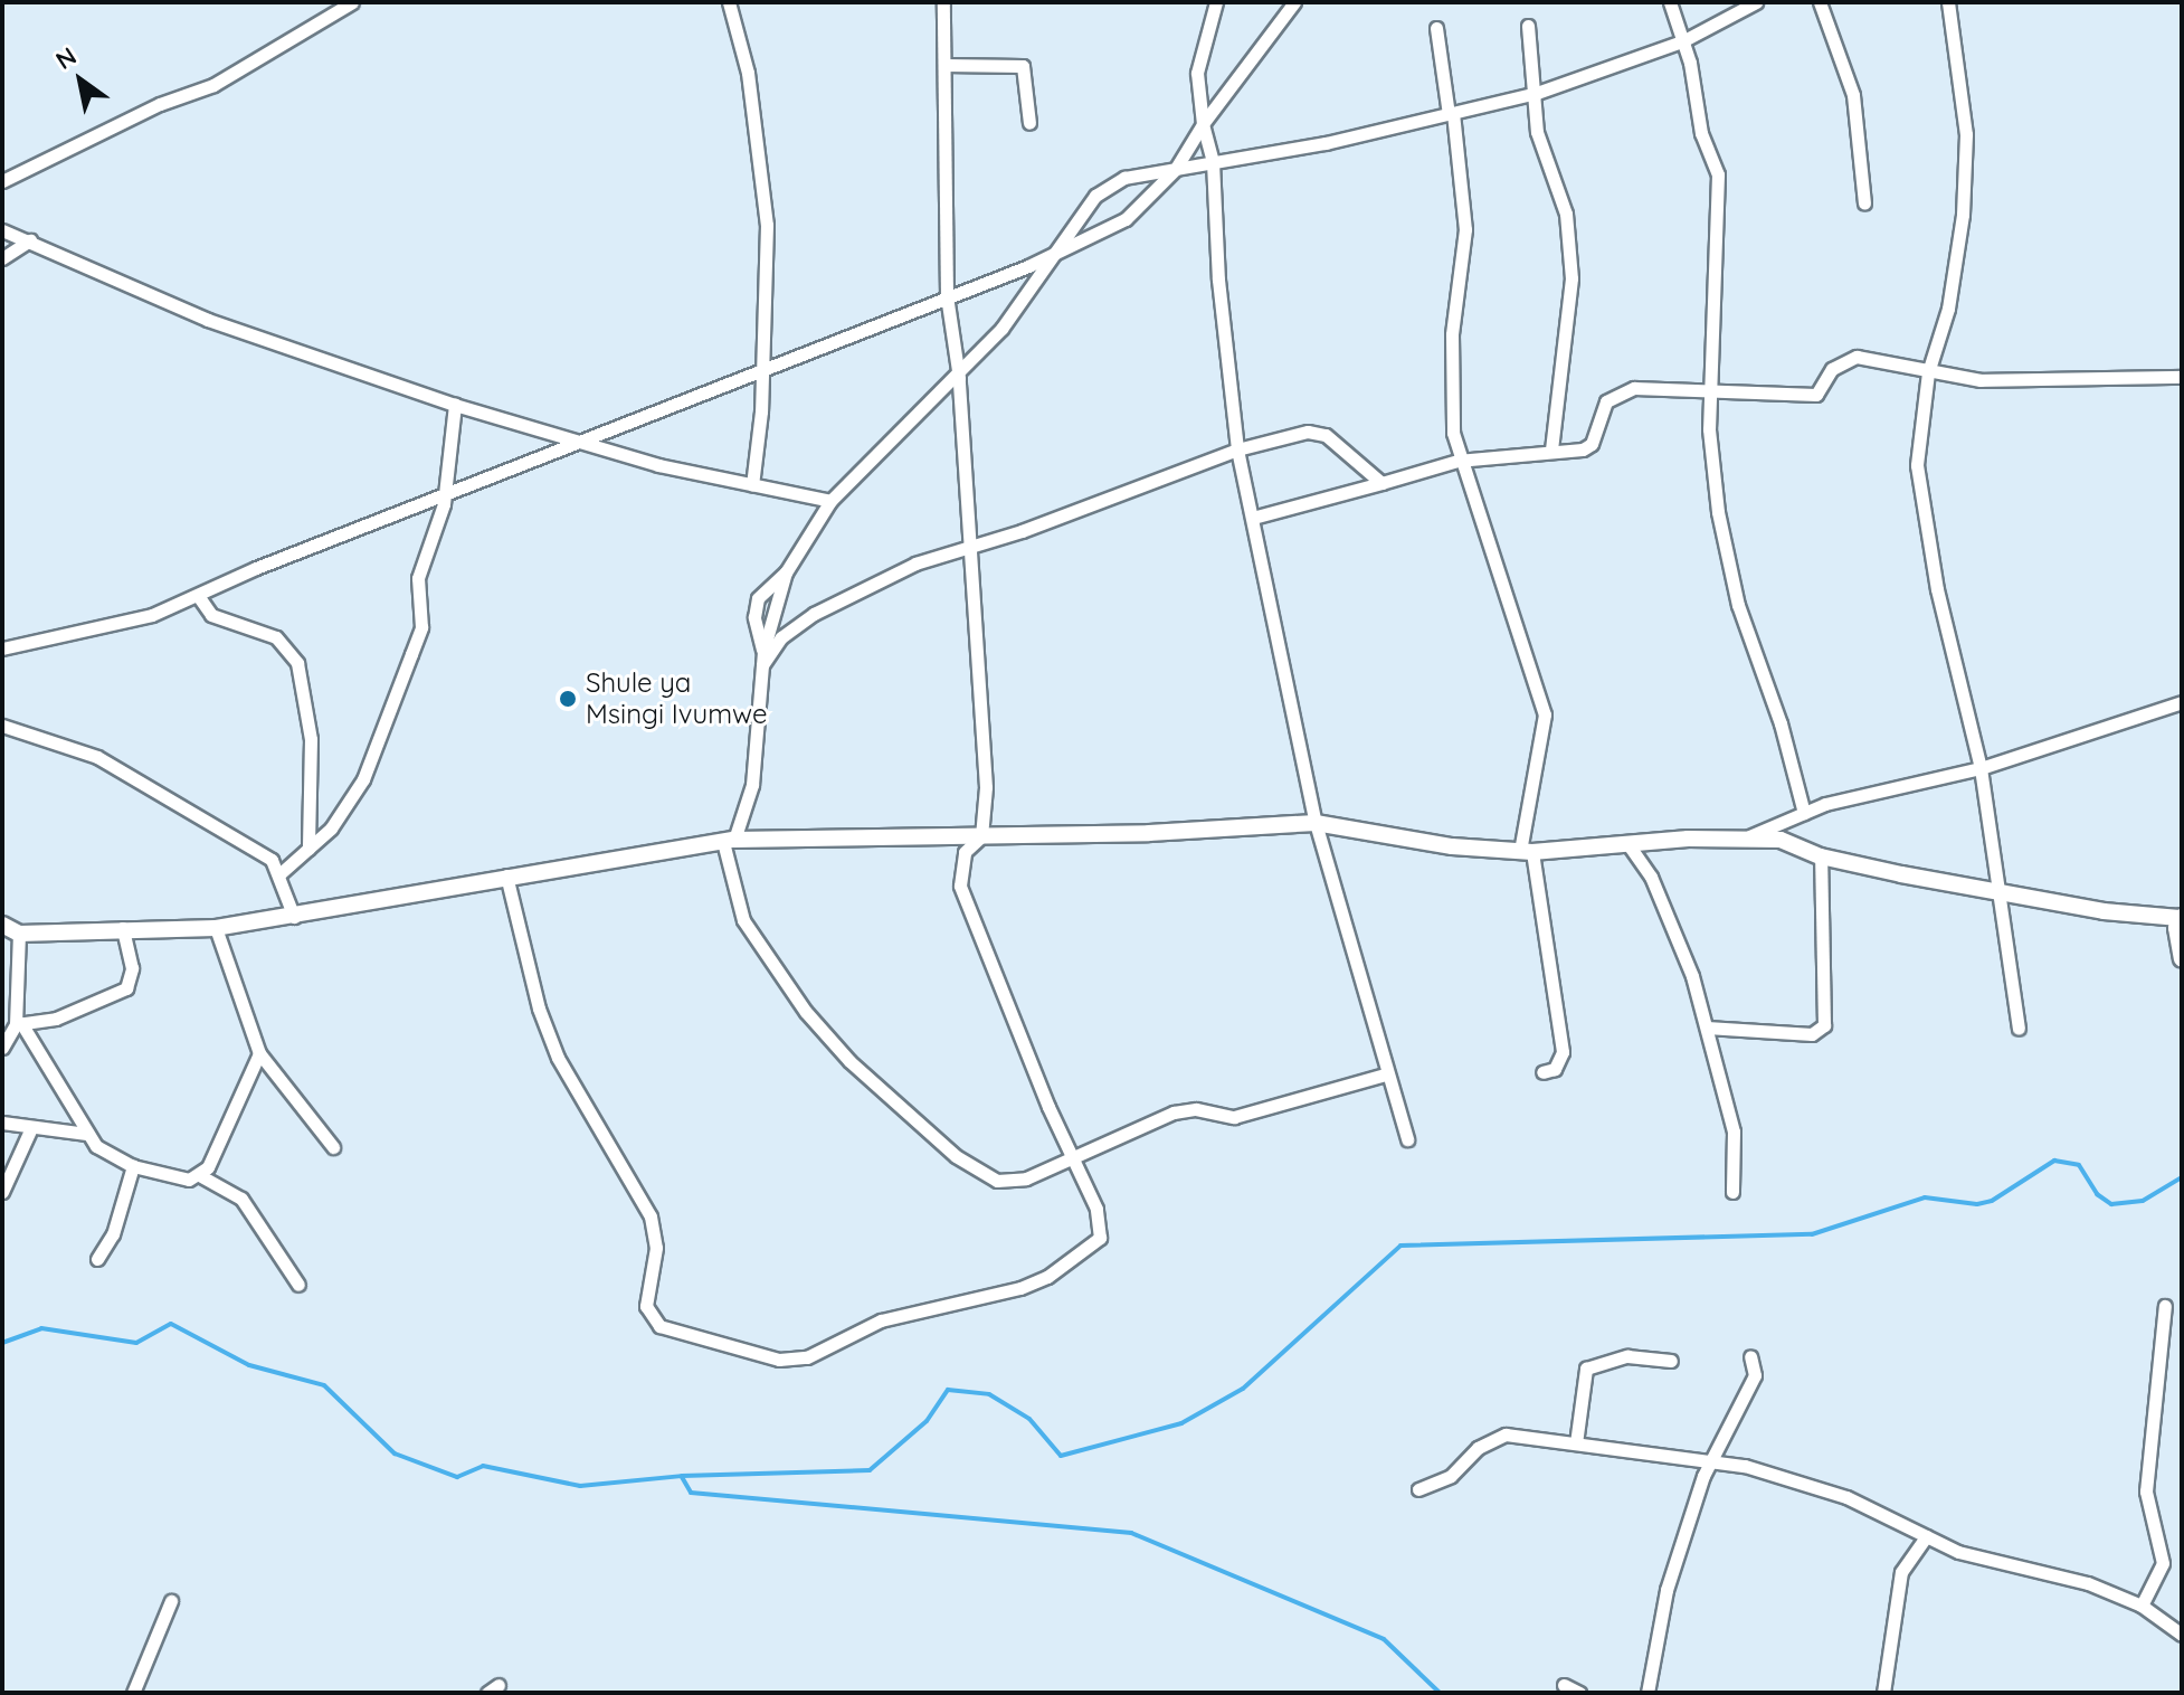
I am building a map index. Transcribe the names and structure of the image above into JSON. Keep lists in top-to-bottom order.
{
  "places": ["Shule ya Msingi Ivumwe"],
  "north": "top left"
}
